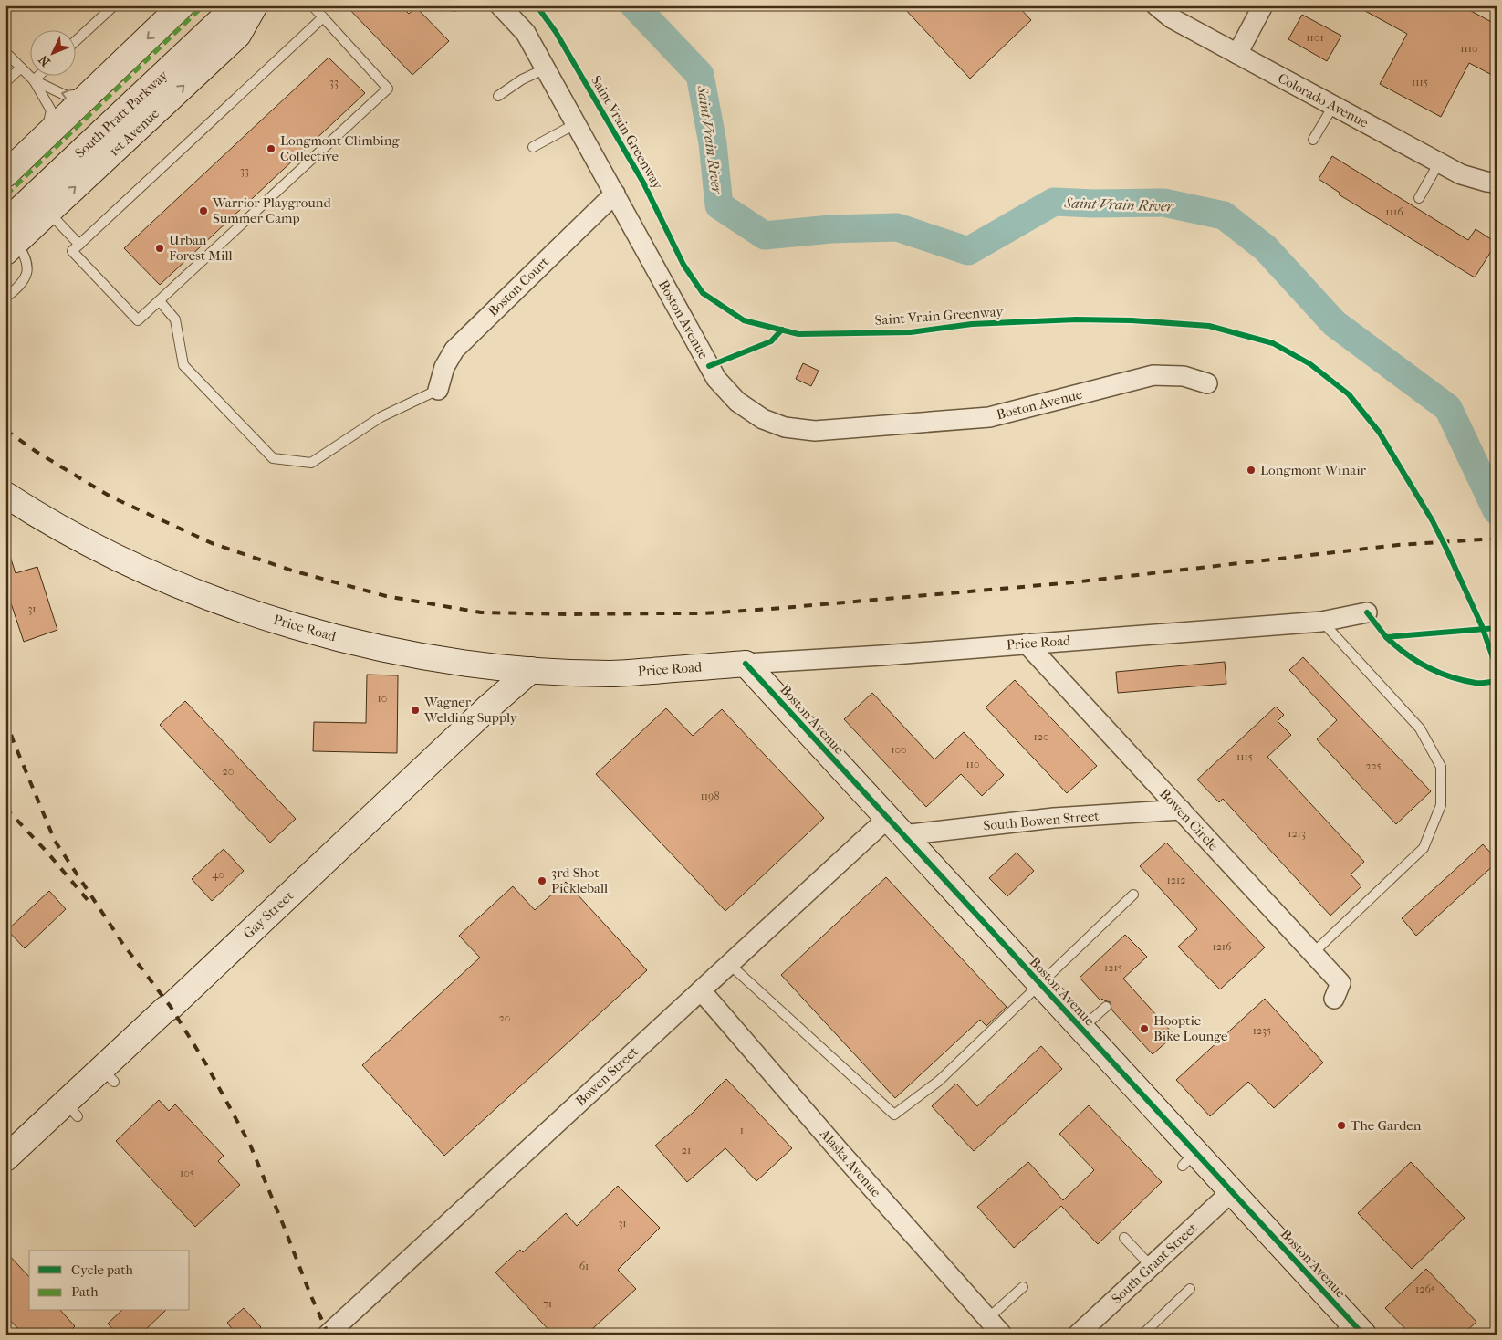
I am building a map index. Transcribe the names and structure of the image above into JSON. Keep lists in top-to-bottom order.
{
  "streets": {
    "street": [
      "Colorado Avenue",
      "South Pratt Parkway",
      "1st Avenue",
      "Boston Court",
      "Boston Avenue",
      "Price Road",
      "Bowen Circle",
      "South Bowen Street",
      "Gay Street",
      "Bowen Street",
      "Alaska Avenue",
      "South Grant Street"
    ],
    "cycle path": ["Saint Vrain Greenway"]
  },
  "crossings": [
    ["South Pratt Parkway", "1st Avenue"],
    ["Boston Court", "Boston Avenue"],
    ["Boston Avenue", "Price Road"],
    ["Boston Avenue", "South Bowen Street"],
    ["Boston Avenue", "Bowen Street"],
    ["Boston Avenue", "South Grant Street"],
    ["Price Road", "Bowen Circle"],
    ["Price Road", "Gay Street"],
    ["Bowen Circle", "South Bowen Street"],
    ["South Bowen Street", "Bowen Street"],
    ["Bowen Street", "Alaska Avenue"]
  ],
  "water": ["Saint Vrain River"],
  "places": [
    "Longmont Climbing Collective",
    "Warrior Playground Summer Camp",
    "Urban Forest Mill",
    "Longmont Winair",
    "Wagner Welding Supply",
    "3rd Shot Pickleball",
    "Hooptie Bike Lounge",
    "The Garden"
  ],
  "house_numbers": [
    "1101",
    "1110",
    "33",
    "1115",
    "33",
    "1116",
    "31",
    "10",
    "120",
    "100",
    "1115",
    "110",
    "225",
    "20",
    "1198",
    "1213",
    "40",
    "1212",
    "1216",
    "1215",
    "20",
    "1235",
    "1",
    "21",
    "105",
    "31",
    "61",
    "1265",
    "71"
  ],
  "legend": ["Cycle path", "Path"],
  "north": "bottom left"
}
